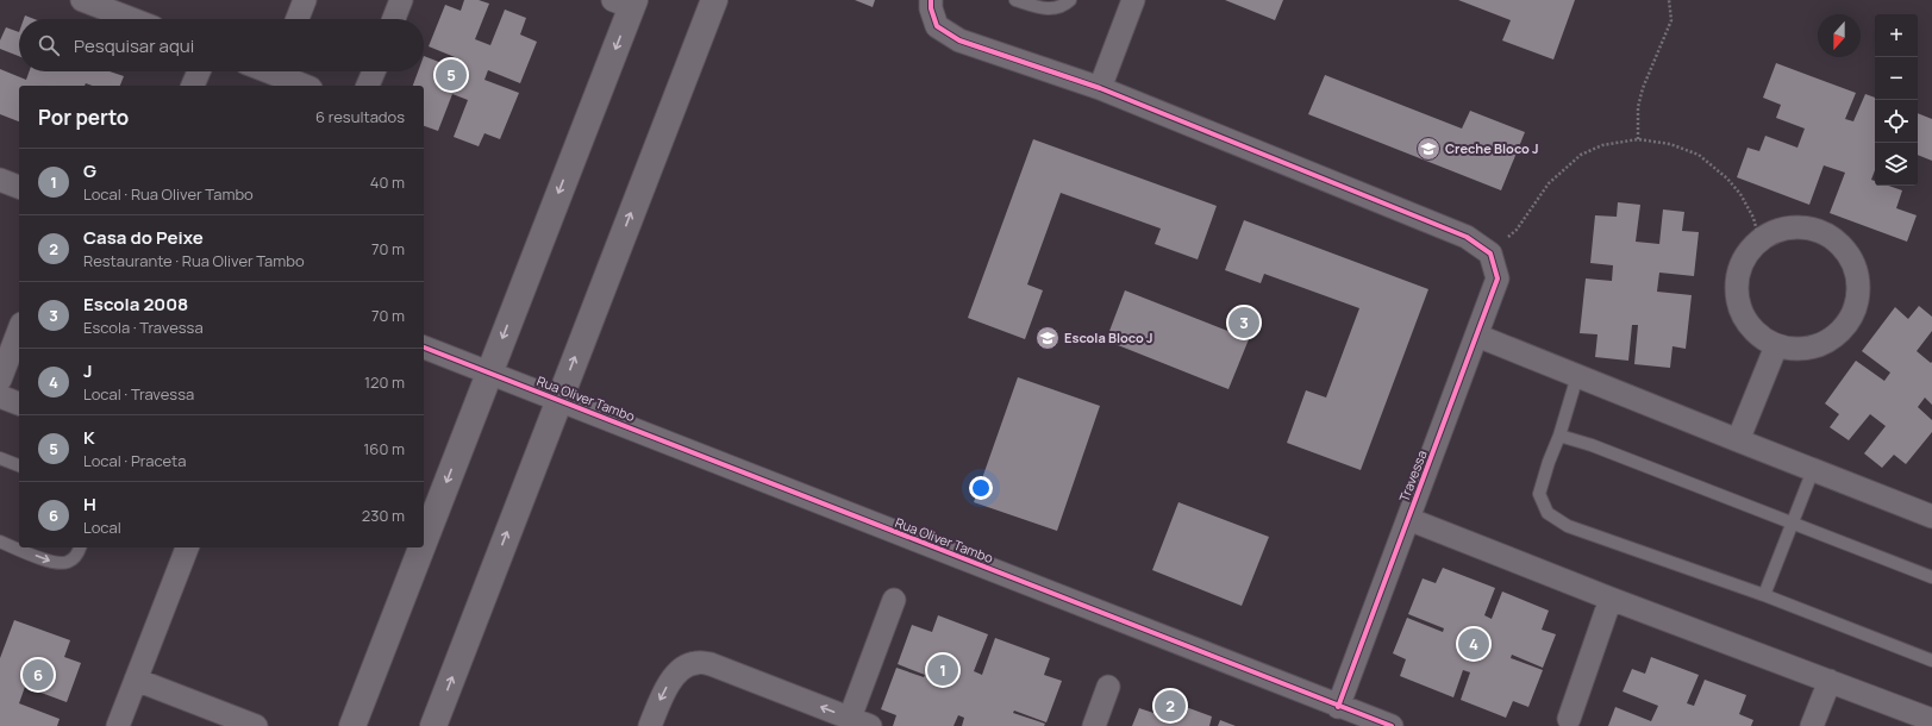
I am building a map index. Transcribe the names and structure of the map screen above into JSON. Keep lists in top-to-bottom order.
{
  "streets": {
    "street": ["Rua Oliver Tambo", "Travessa"]
  },
  "crossings": [
    ["Rua Oliver Tambo", "Travessa"]
  ],
  "places": {
    "school or university": ["Creche Bloco J", "Escola Bloco J"]
  },
  "north": "bottom",
  "page": {
    "map_buttons": ["+", "−"],
    "search": "Pesquisar aqui",
    "pins": [
      "5",
      "3",
      "4",
      "1",
      "6",
      "2"
    ],
    "heading": ["Por perto", "6 resultados"],
    "list": [
      {
        "mark": "1",
        "name": "G",
        "note": "Local · Rua Oliver Tambo",
        "value": "40 m"
      },
      {
        "mark": "2",
        "name": "Casa do Peixe",
        "note": "Restaurante · Rua Oliver Tambo",
        "value": "70 m"
      },
      {
        "mark": "3",
        "name": "Escola 2008",
        "note": "Escola · Travessa",
        "value": "70 m"
      },
      {
        "mark": "4",
        "name": "J",
        "note": "Local · Travessa",
        "value": "120 m"
      },
      {
        "mark": "5",
        "name": "K",
        "note": "Local · Praceta",
        "value": "160 m"
      },
      {
        "mark": "6",
        "name": "H",
        "note": "Local",
        "value": "230 m"
      }
    ]
  }
}
